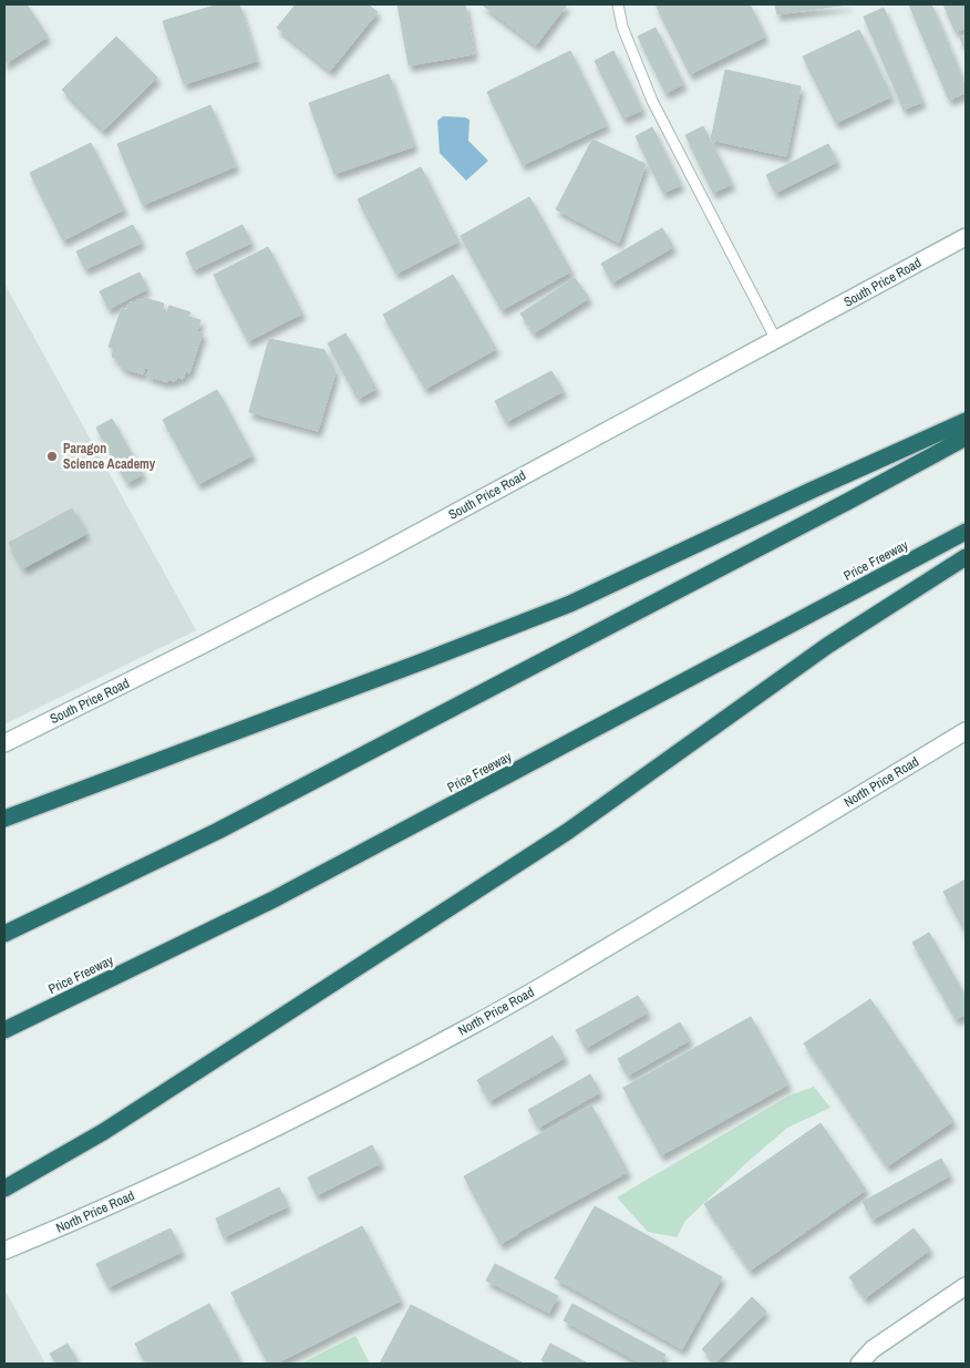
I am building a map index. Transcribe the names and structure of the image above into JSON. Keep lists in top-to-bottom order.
{
  "streets": {
    "highway": ["Price Freeway"],
    "main road": ["South Price Road", "North Price Road"]
  },
  "places": ["Paragon Science Academy"]
}
